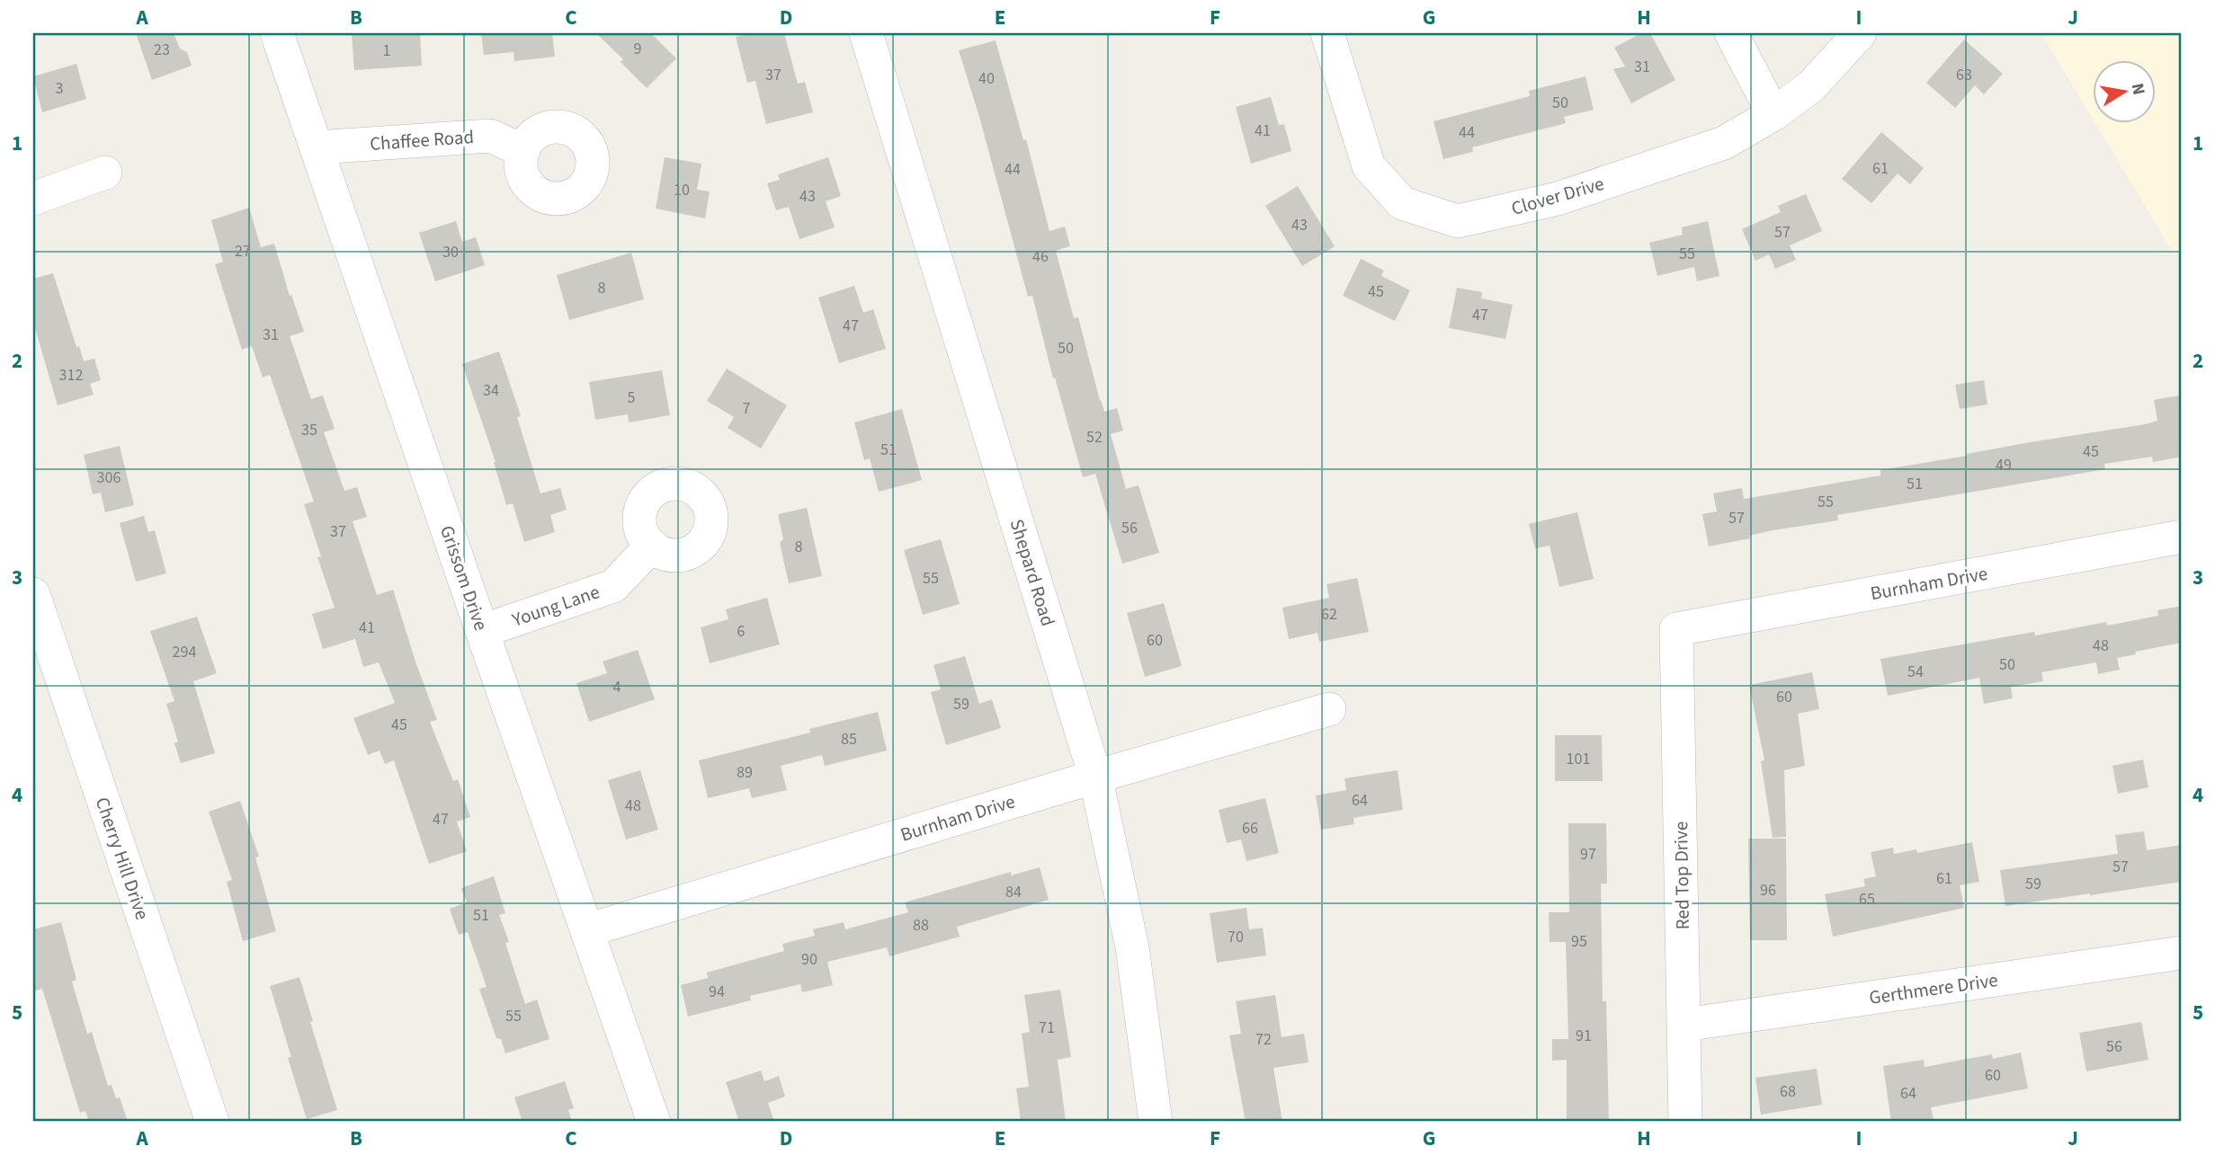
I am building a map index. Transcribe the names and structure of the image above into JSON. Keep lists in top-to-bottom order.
{
  "streets": {
    "street": [
      "Chaffee Road",
      "Clover Drive",
      "Shepard Road",
      "Grissom Drive",
      "Burnham Drive",
      "Young Lane",
      "Cherry Hill Drive",
      "Red Top Drive",
      "Gerthmere Drive"
    ]
  },
  "crossings": [
    ["Chaffee Road", "Grissom Drive"],
    ["Shepard Road", "Burnham Drive"],
    ["Grissom Drive", "Burnham Drive"],
    ["Grissom Drive", "Young Lane"],
    ["Burnham Drive", "Red Top Drive"],
    ["Red Top Drive", "Gerthmere Drive"]
  ],
  "house_numbers": [
    "9",
    "23",
    "1",
    "31",
    "37",
    "63",
    "40",
    "3",
    "50",
    "41",
    "44",
    "61",
    "44",
    "10",
    "43",
    "43",
    "57",
    "27",
    "30",
    "55",
    "46",
    "8",
    "45",
    "47",
    "47",
    "31",
    "50",
    "312",
    "34",
    "5",
    "7",
    "35",
    "52",
    "51",
    "45",
    "49",
    "306",
    "51",
    "55",
    "57",
    "56",
    "37",
    "8",
    "55",
    "62",
    "41",
    "6",
    "60",
    "48",
    "294",
    "50",
    "54",
    "4",
    "60",
    "59",
    "45",
    "85",
    "101",
    "89",
    "64",
    "48",
    "47",
    "66",
    "97",
    "57",
    "61",
    "59",
    "96",
    "84",
    "65",
    "51",
    "88",
    "70",
    "95",
    "90",
    "94",
    "55",
    "71",
    "91",
    "72",
    "56",
    "60",
    "68",
    "64"
  ],
  "north": "right",
  "grid": {
    "columns": [
      "A",
      "B",
      "C",
      "D",
      "E",
      "F",
      "G",
      "H",
      "I",
      "J"
    ],
    "rows": [
      "1",
      "2",
      "3",
      "4",
      "5"
    ]
  }
}
